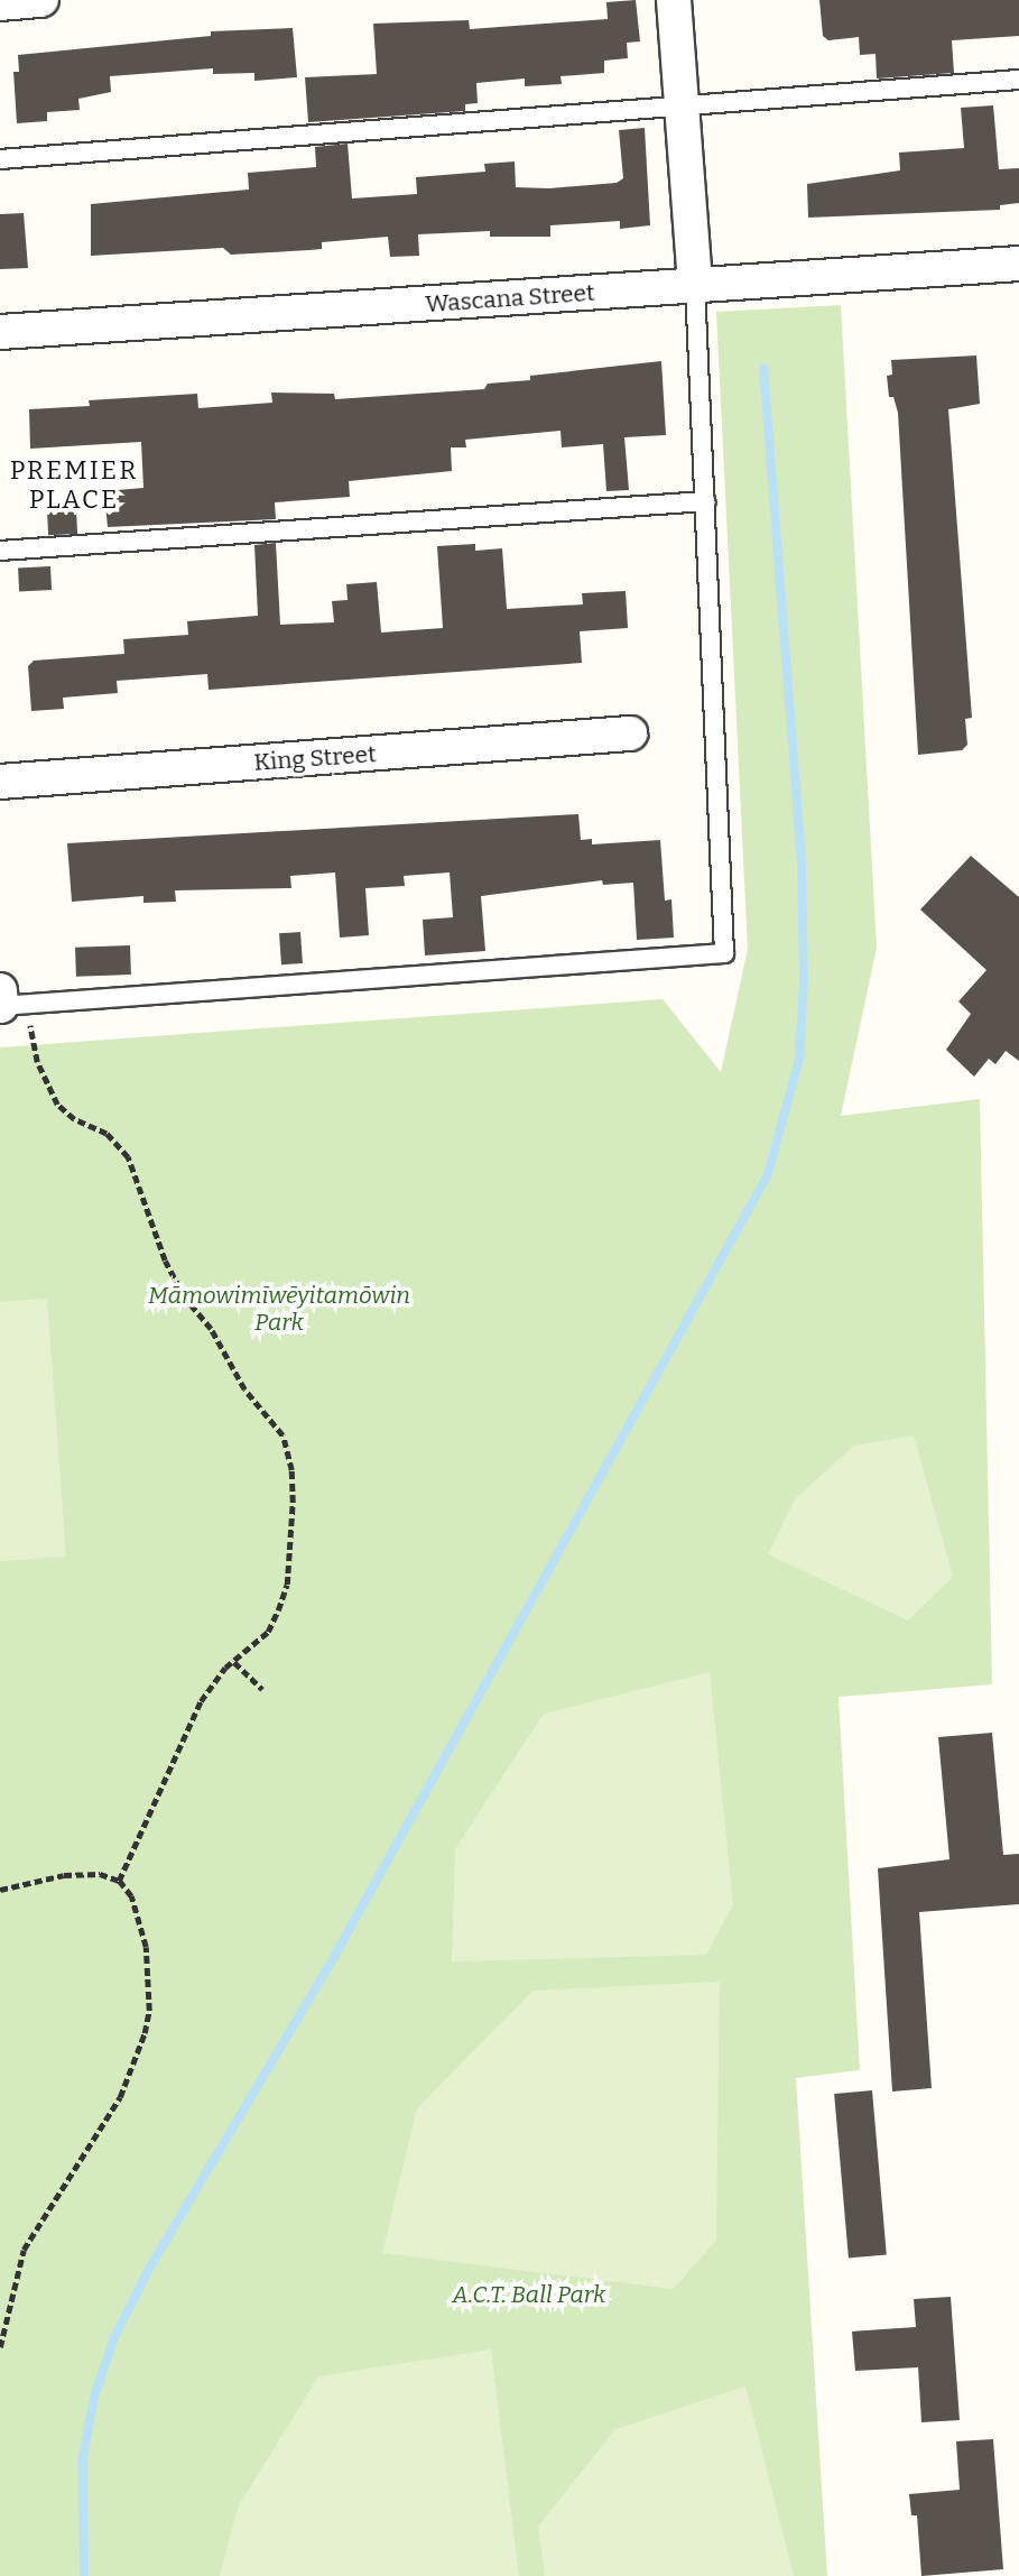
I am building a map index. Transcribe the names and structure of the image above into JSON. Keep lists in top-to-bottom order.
{
  "streets": {
    "street": ["Wascana Street", "King Street"]
  },
  "districts": ["PREMIER PLACE"],
  "parks": ["Māmowimīwēyitamōwin Park", "A.C.T. Ball Park"]
}
